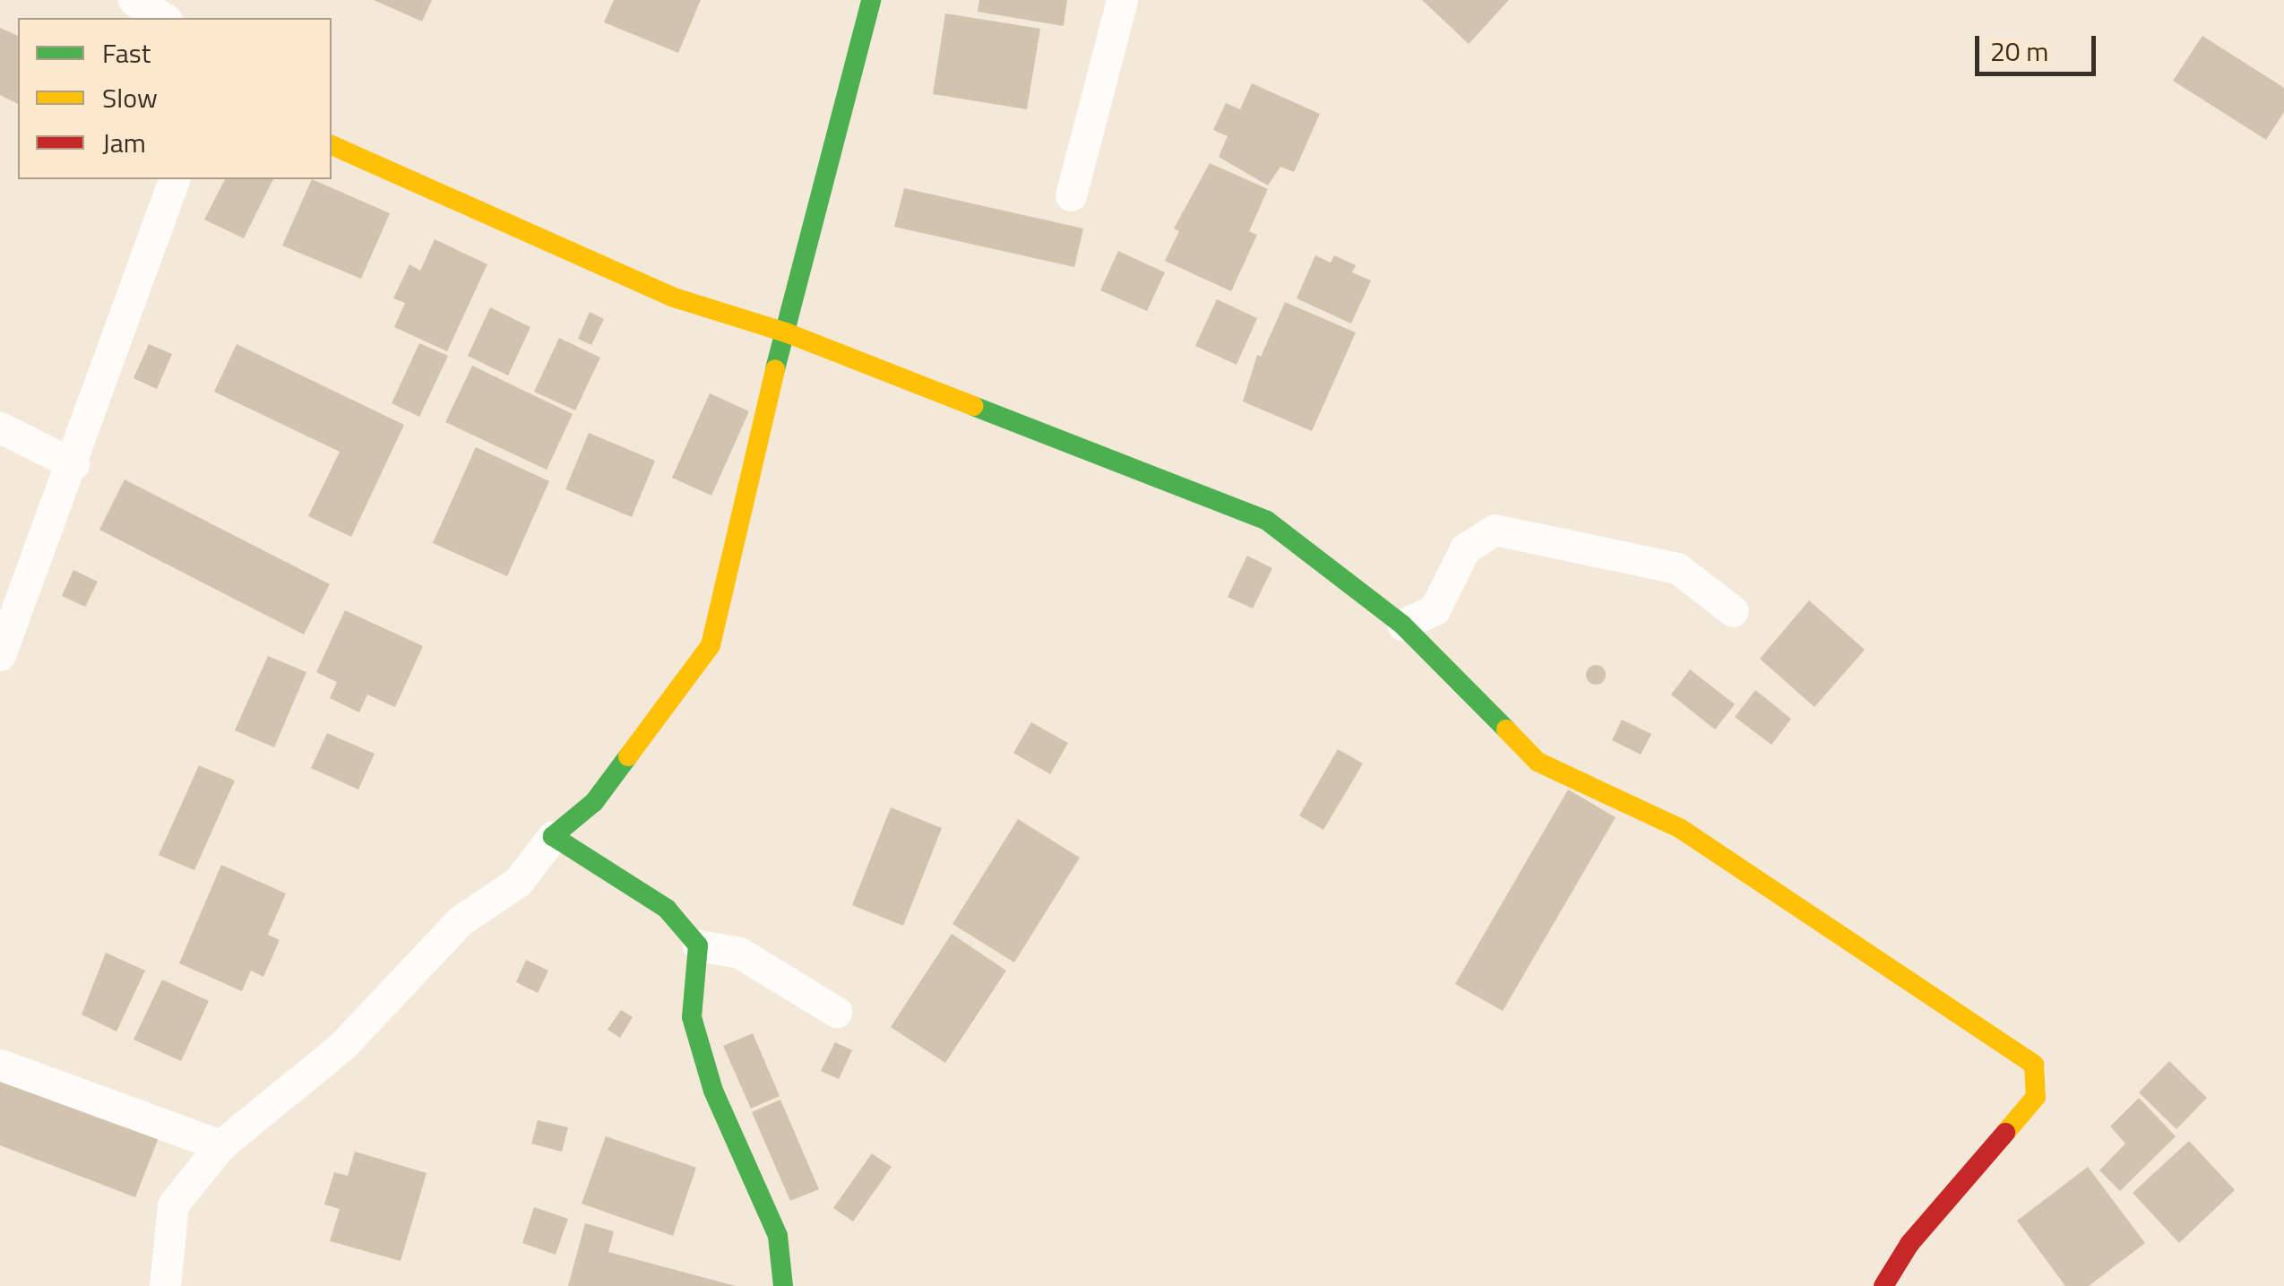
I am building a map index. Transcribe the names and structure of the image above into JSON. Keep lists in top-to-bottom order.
{
  "legend": ["Fast", "Slow", "Jam"],
  "scale_bar": "20 m"
}
